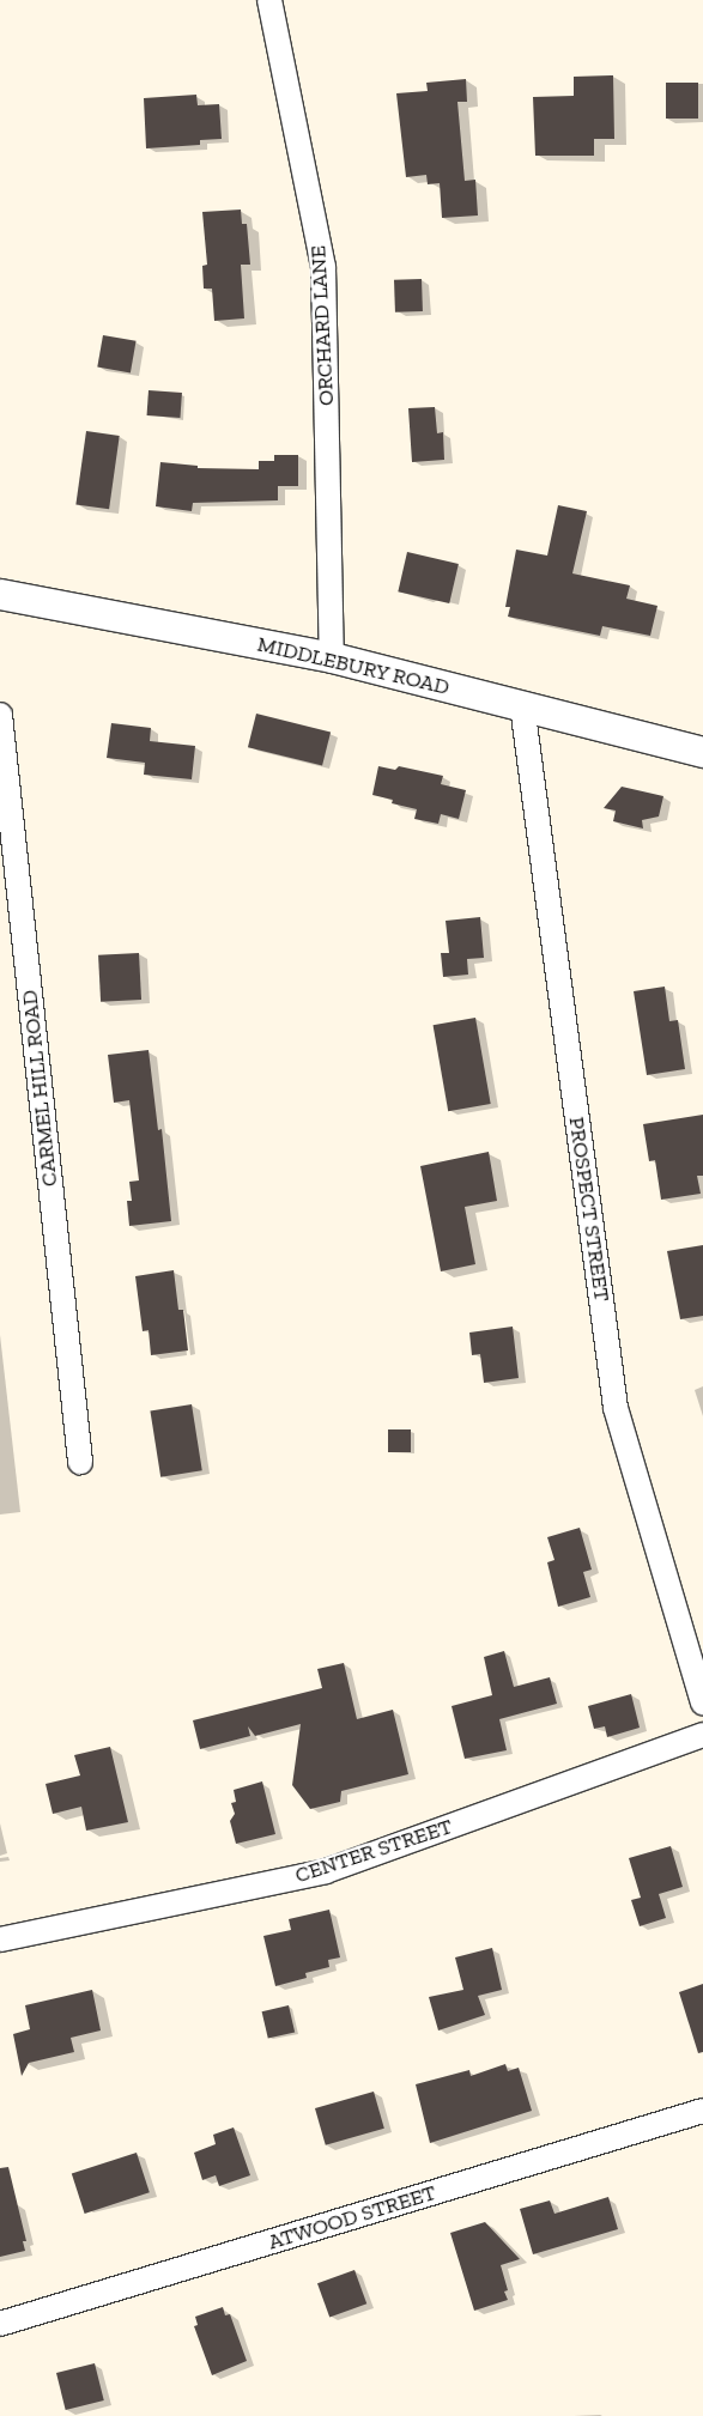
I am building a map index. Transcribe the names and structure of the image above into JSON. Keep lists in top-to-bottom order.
{
  "streets": {
    "street": [
      "ORCHARD LANE",
      "MIDDLEBURY ROAD",
      "CARMEL HILL ROAD",
      "PROSPECT STREET",
      "CENTER STREET",
      "ATWOOD STREET"
    ]
  },
  "crossings": [
    ["ORCHARD LANE", "MIDDLEBURY ROAD"],
    ["MIDDLEBURY ROAD", "PROSPECT STREET"]
  ]
}
